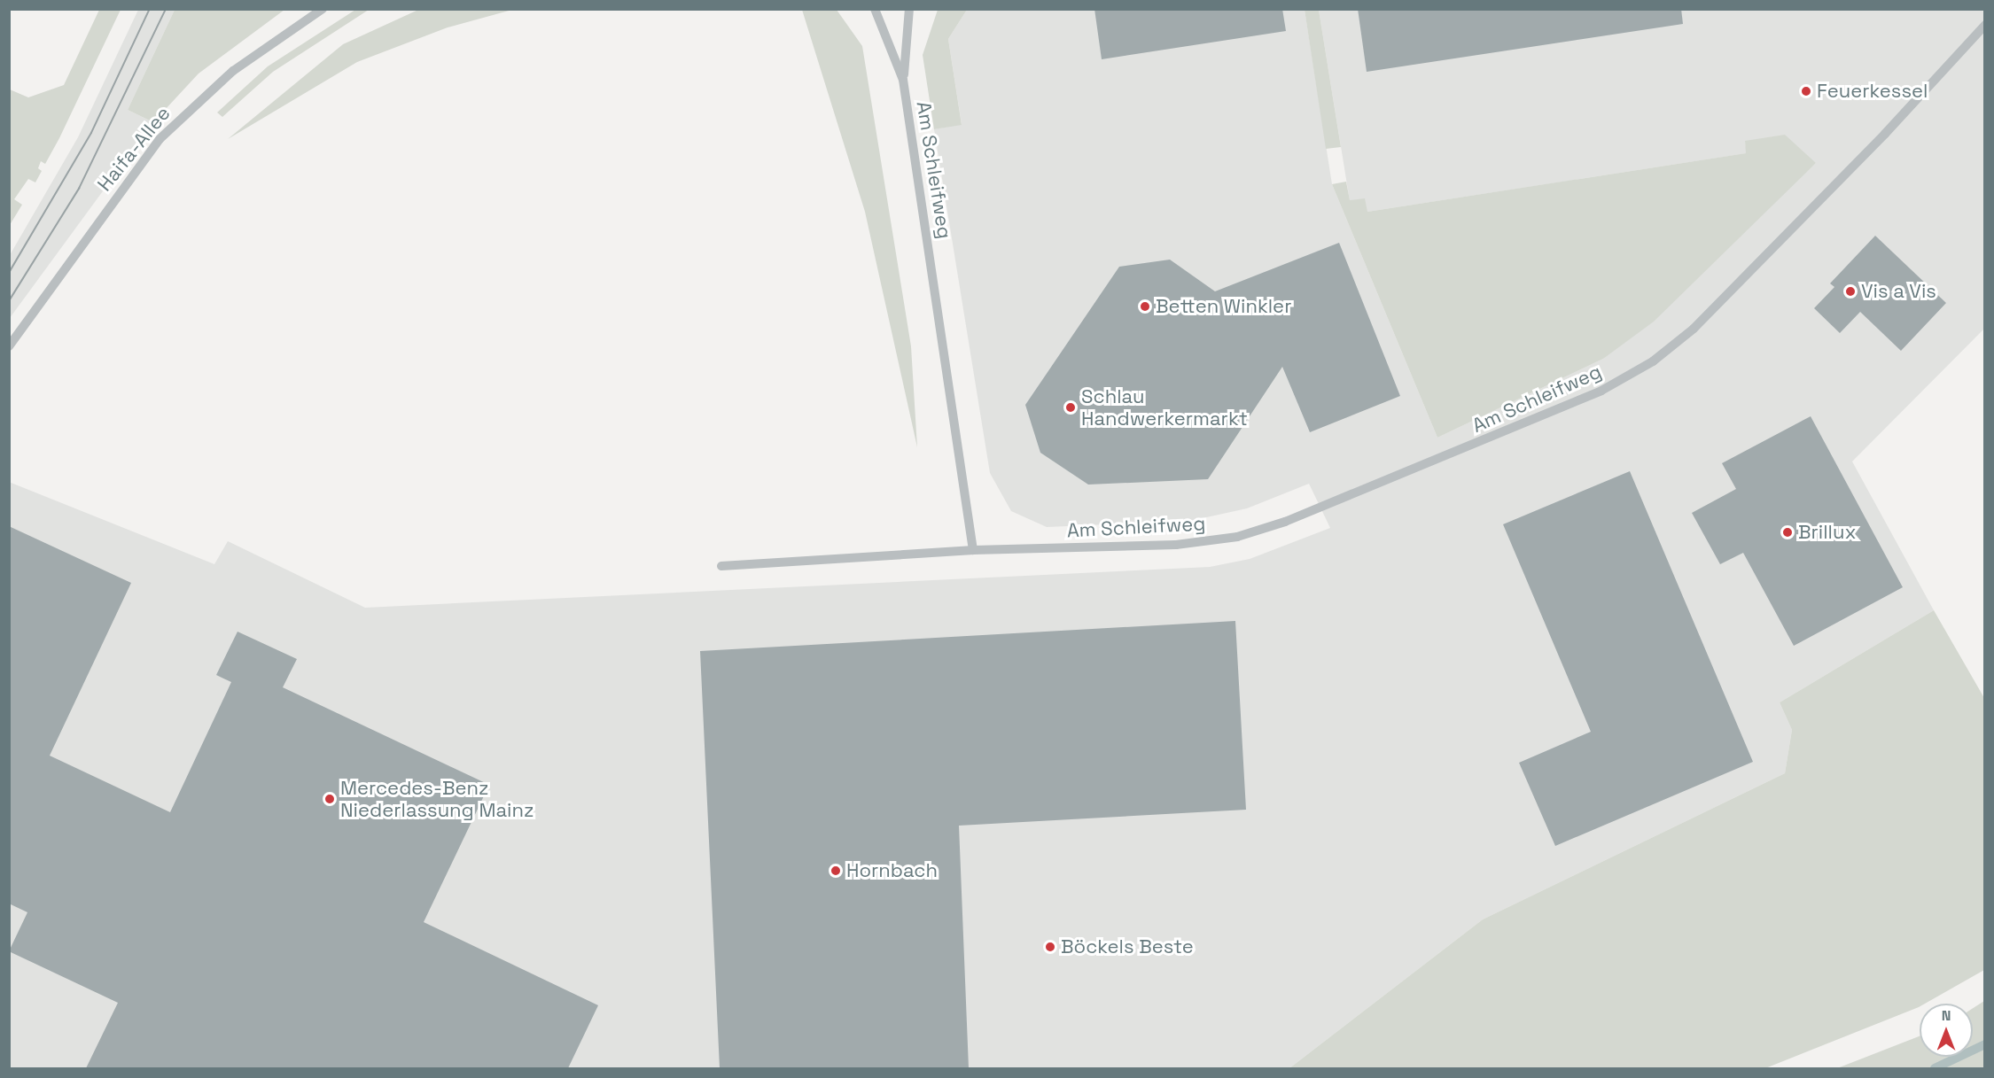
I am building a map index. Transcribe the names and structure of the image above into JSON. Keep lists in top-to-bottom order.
{
  "streets": {
    "street": ["Haifa-Allee", "Am Schleifweg"]
  },
  "places": [
    "Feuerkessel",
    "Vis a Vis",
    "Betten Winkler",
    "Schlau Handwerkermarkt",
    "Brillux",
    "Mercedes-Benz Niederlassung Mainz",
    "Hornbach",
    "Böckels Beste"
  ],
  "north": "top"
}
